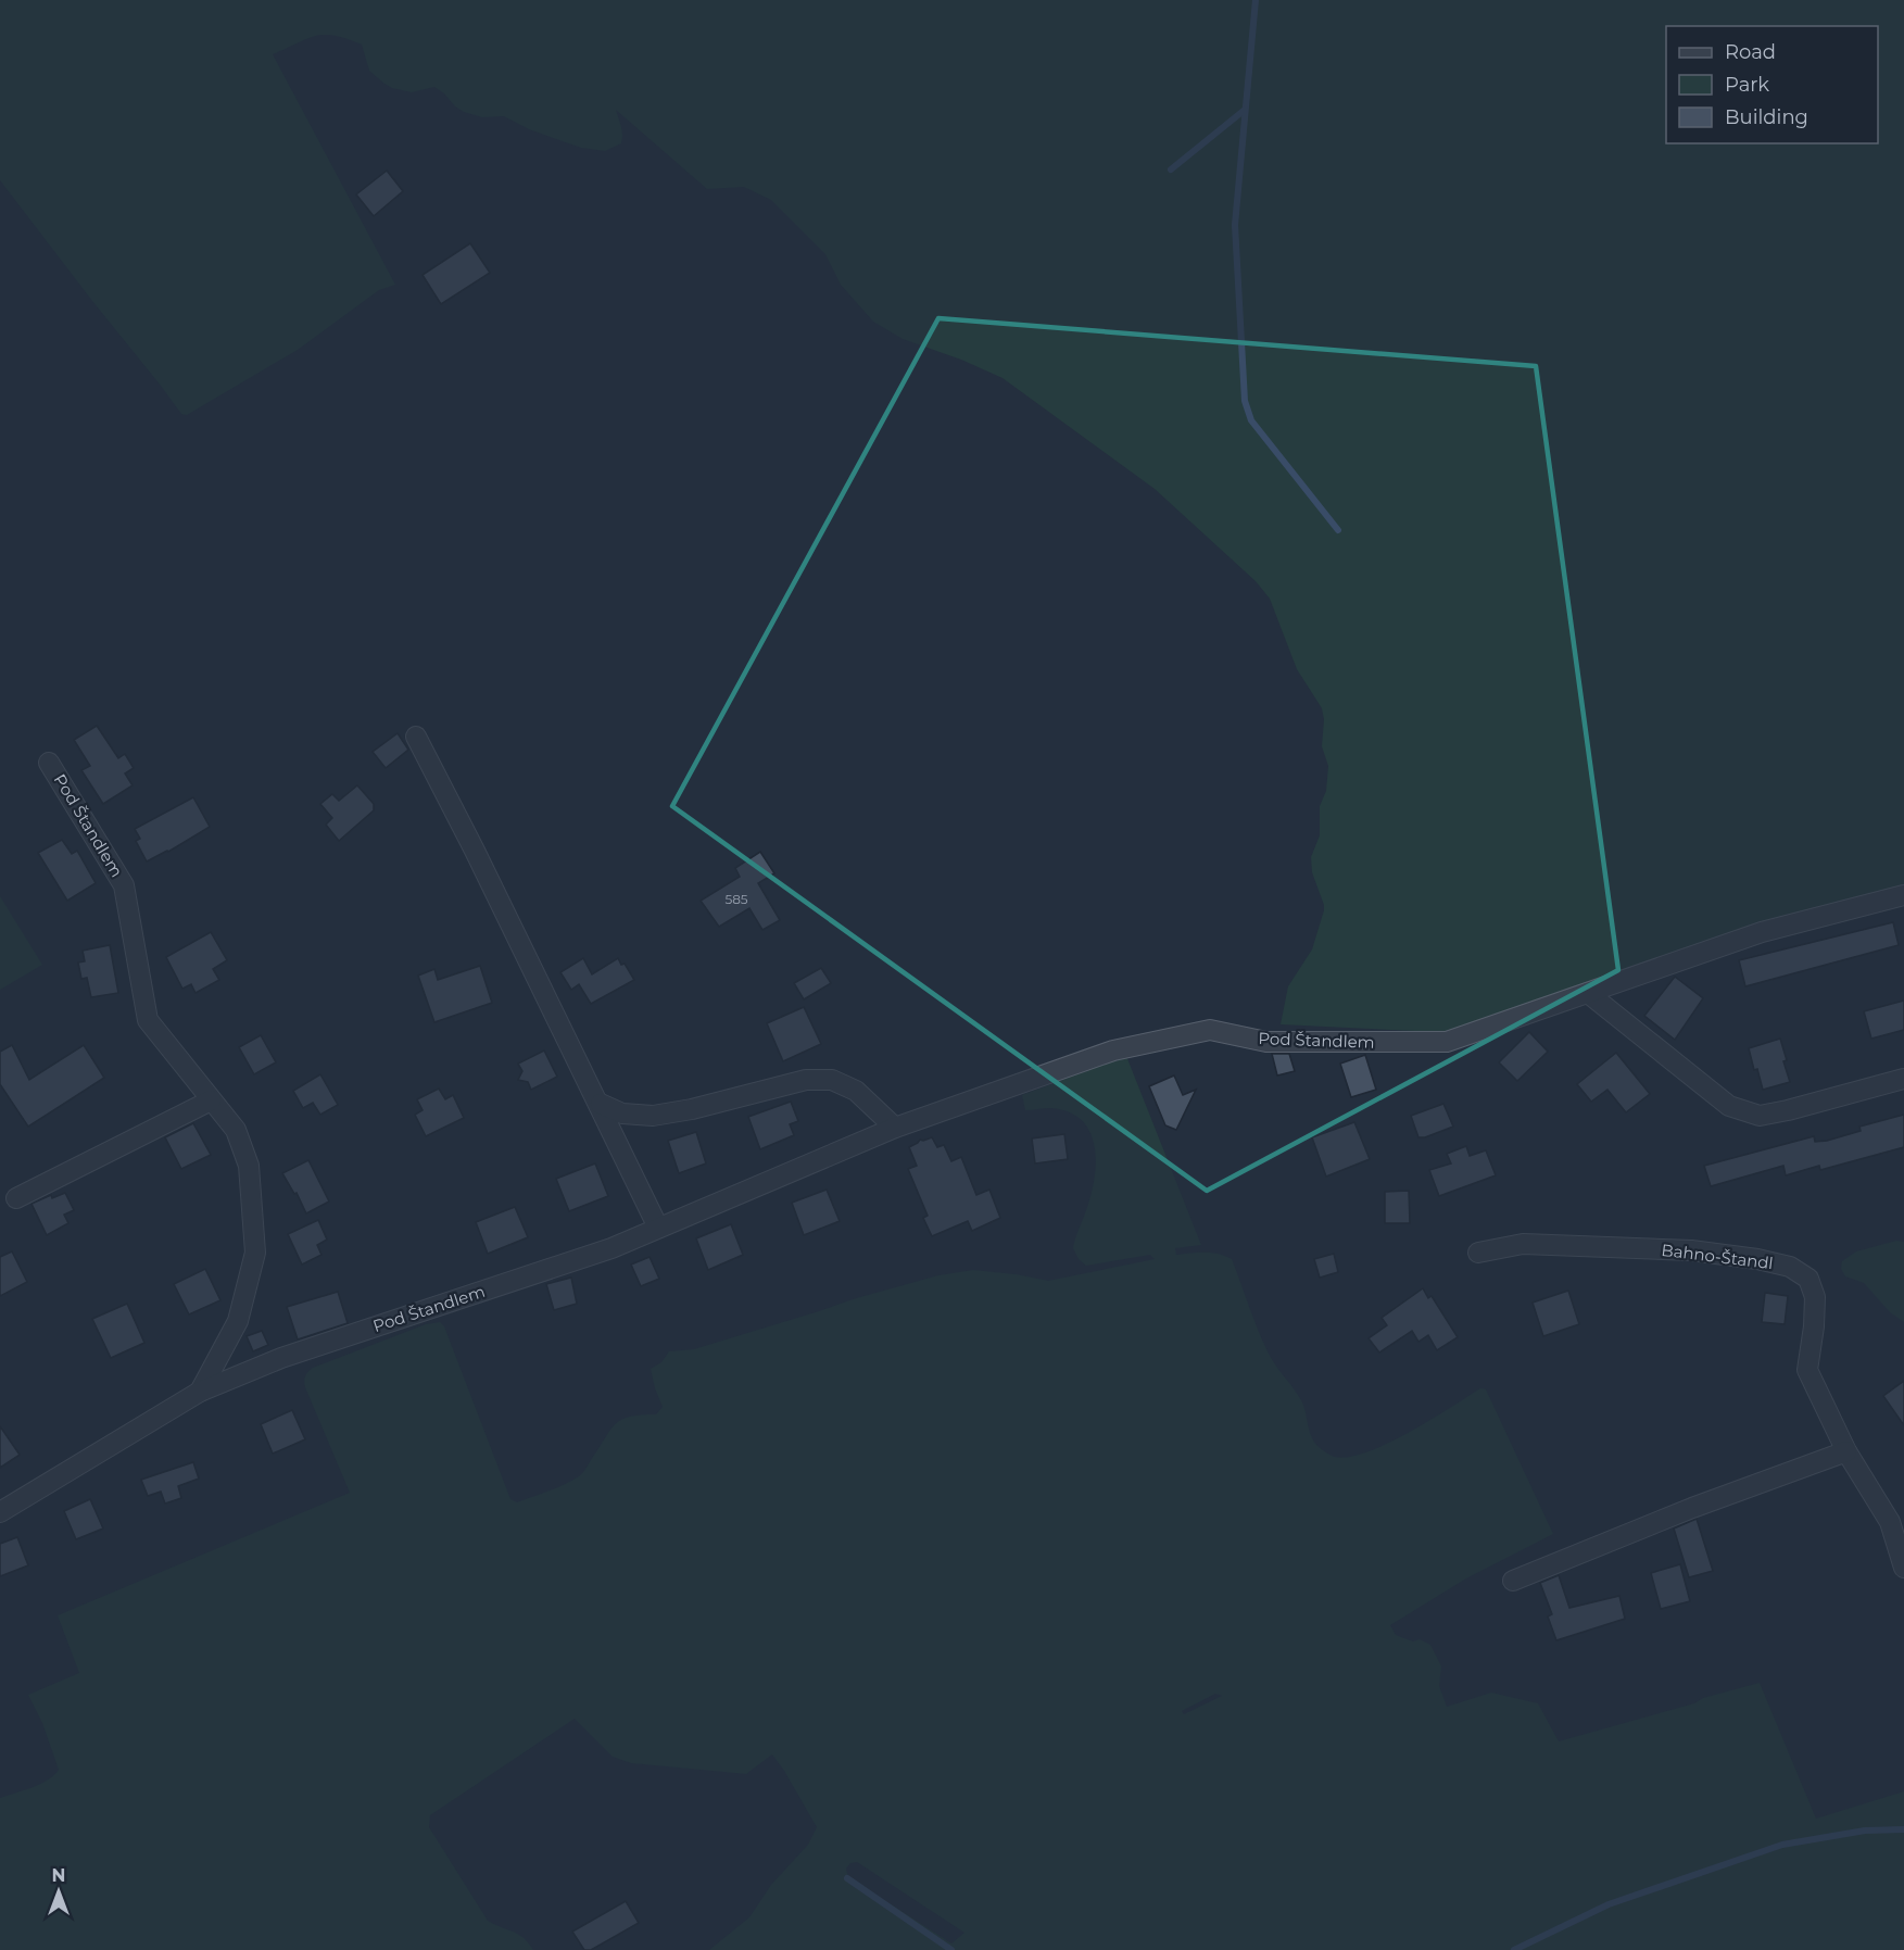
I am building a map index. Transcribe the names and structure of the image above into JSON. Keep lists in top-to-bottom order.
{
  "streets": {
    "street": ["Pod Štandlem", "Bahno-Štandl"]
  },
  "house_numbers": ["585"],
  "legend": ["Road", "Park", "Building"],
  "north": "top"
}
